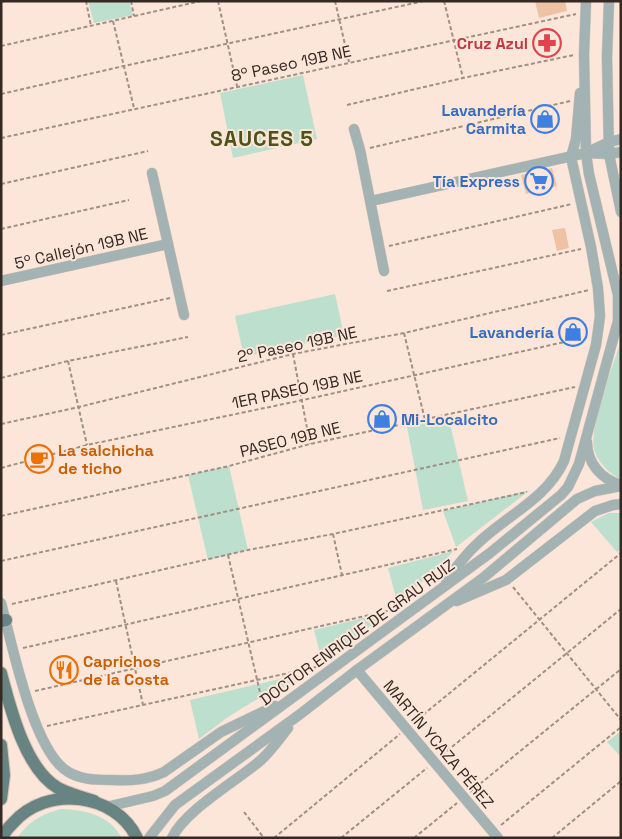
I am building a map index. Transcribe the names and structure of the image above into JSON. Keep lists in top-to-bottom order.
{
  "streets": {
    "street": ["5º Callejón 19B NE", "DOCTOR ENRIQUE DE GRAU RUIZ", "MARTÍN YCAZA PÉREZ"],
    "path": [
      "8º Paseo 19B NE",
      "2º Paseo 19B NE",
      "1ER PASEO 19B NE",
      "PASEO 19B NE"
    ]
  },
  "crossings": [
    ["DOCTOR ENRIQUE DE GRAU RUIZ", "MARTÍN YCAZA PÉREZ"]
  ],
  "districts": ["SAUCES 5"],
  "places": {
    "pharmacy": ["Cruz Azul"],
    "shop": ["Lavandería Carmita", "Lavandería", "Mi-Localcito"],
    "supermarket": ["Tía Express"],
    "cafe": ["La salchicha de ticho"],
    "restaurant": ["Caprichos de la Costa"]
  }
}
